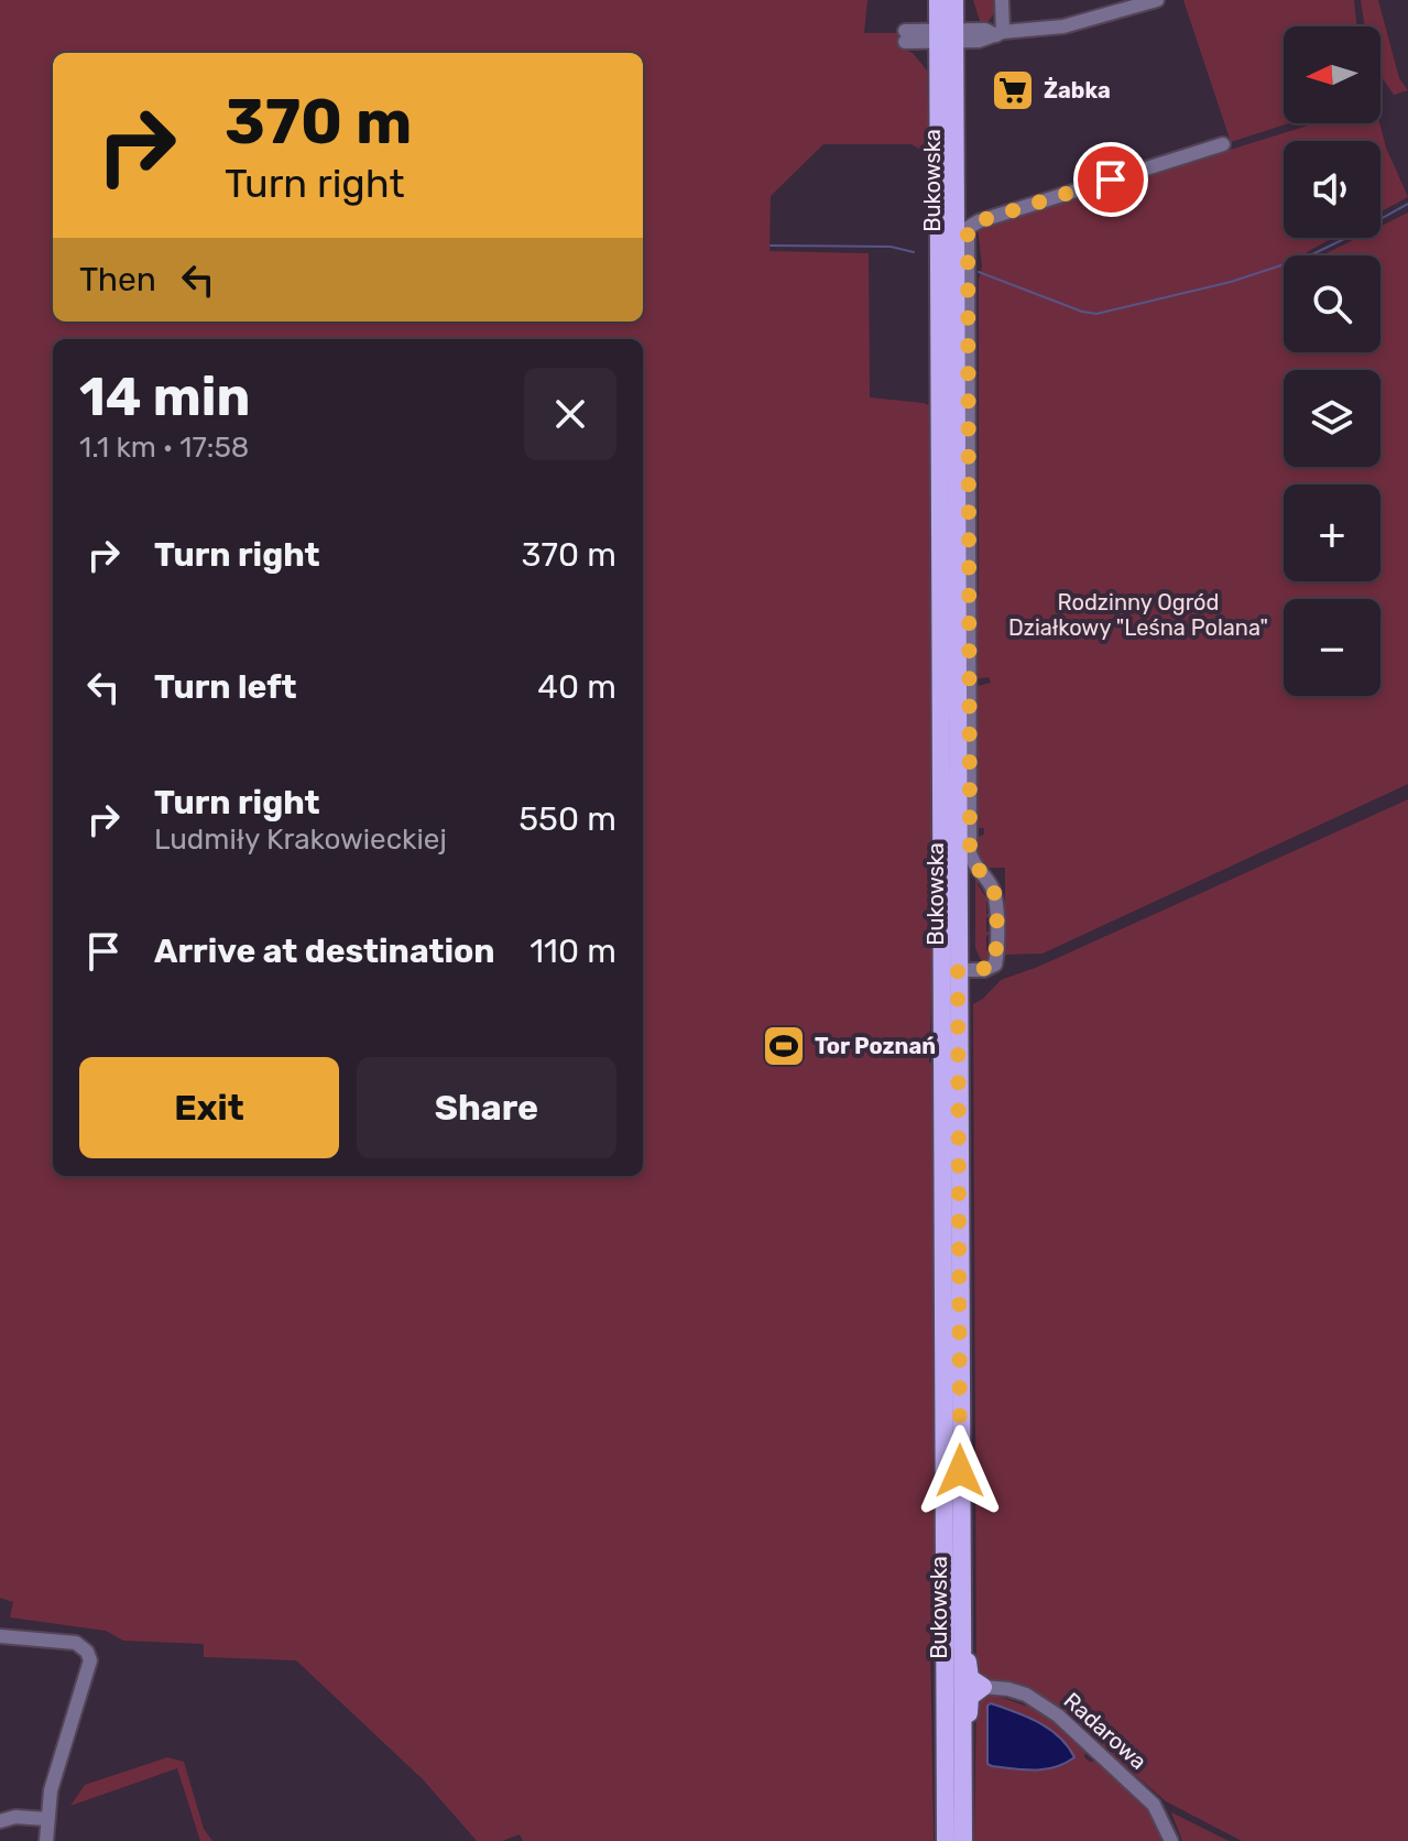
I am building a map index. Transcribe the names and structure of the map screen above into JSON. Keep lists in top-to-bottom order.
{
  "streets": {
    "main road": ["Bukowska"],
    "street": ["Radarowa"]
  },
  "parks": ["Rodzinny Ogród Działkowy \"Leśna Polana\""],
  "places": {
    "supermarket": ["Żabka"],
    "sports": ["Tor Poznań"]
  },
  "north": "left",
  "page": {
    "map_buttons": ["+", "−"],
    "turn": ["370 m", "Turn right"],
    "then": "Then",
    "heading": ["14 min", "1.1 km · 17:58"],
    "list": [
      {
        "name": "Turn right",
        "value": "370 m"
      },
      {
        "name": "Turn left",
        "value": "40 m"
      },
      {
        "name": "Turn right",
        "note": "Ludmiły Krakowieckiej",
        "value": "550 m"
      },
      {
        "name": "Arrive at destination",
        "value": "110 m"
      }
    ],
    "buttons": ["Exit", "Share"]
  }
}
